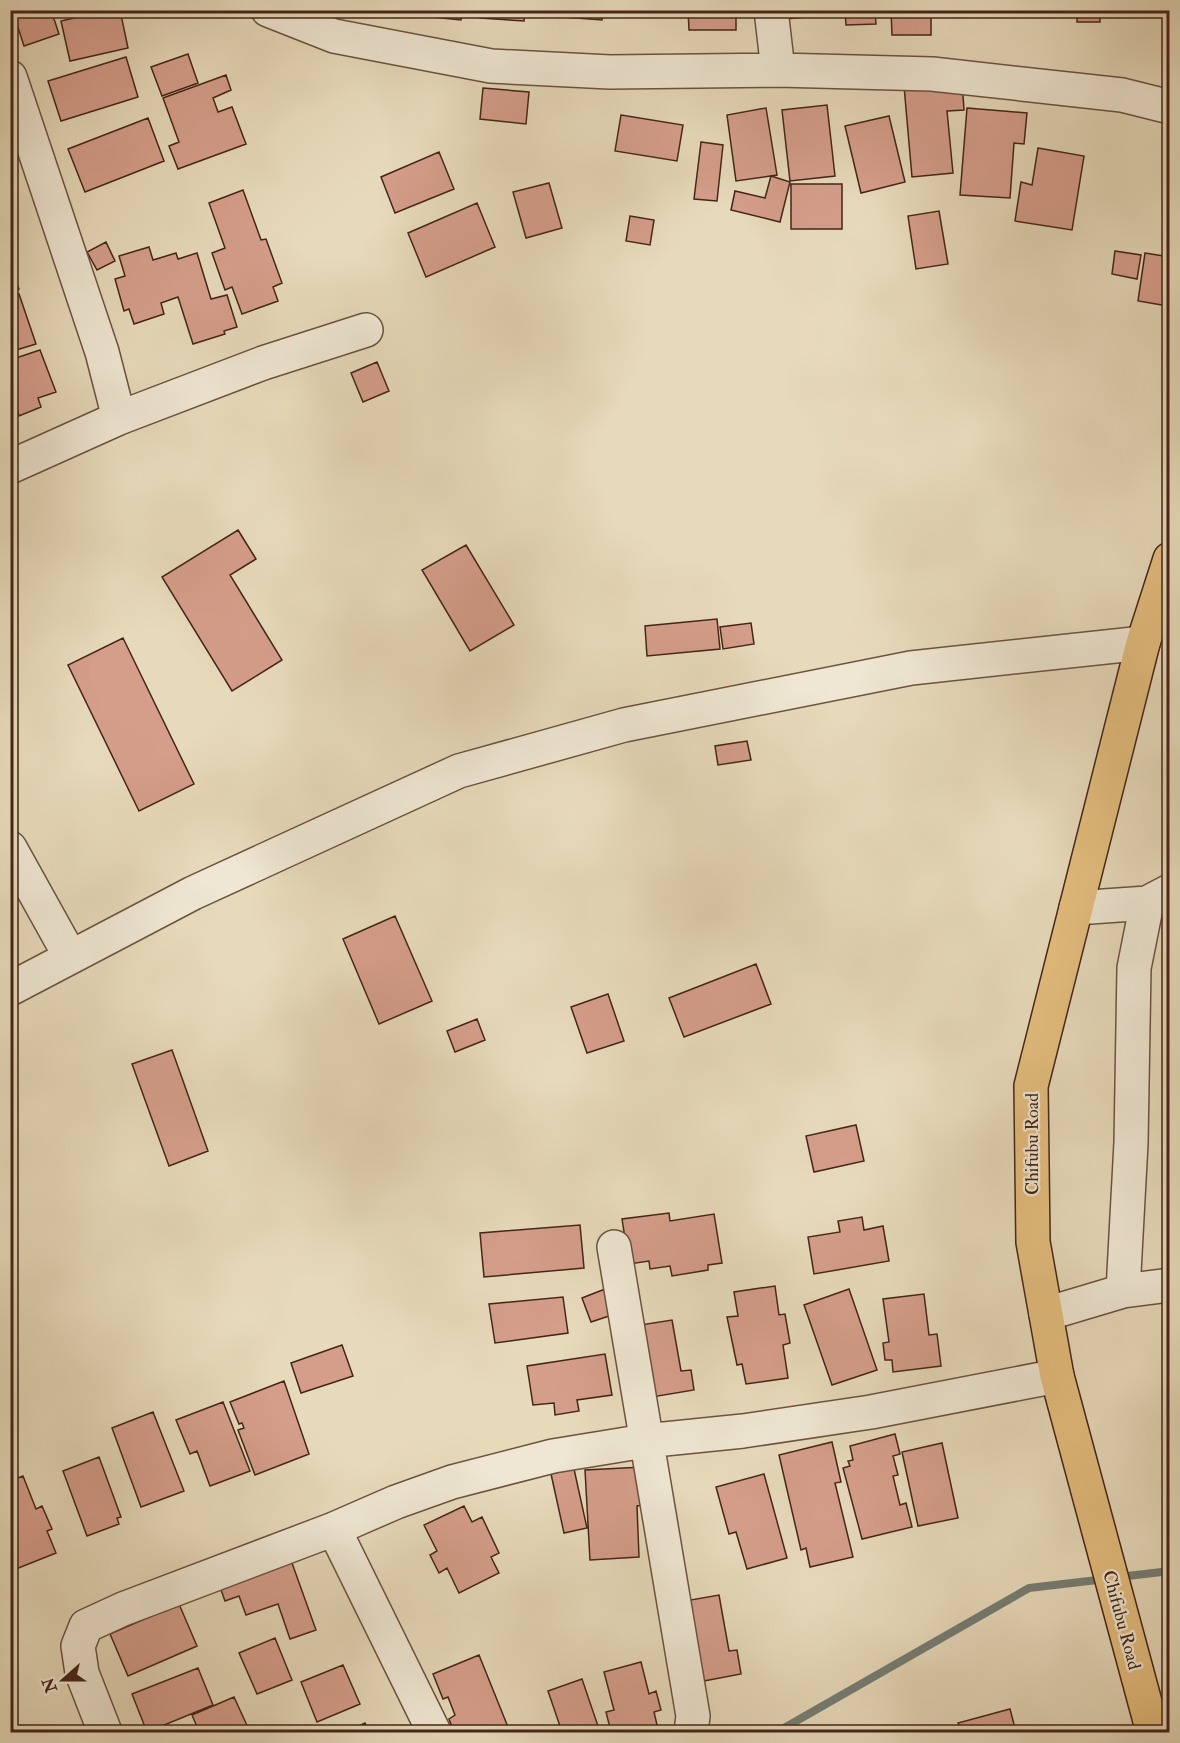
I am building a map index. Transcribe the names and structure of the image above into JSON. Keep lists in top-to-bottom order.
{
  "streets": {
    "main road": ["Chifubu Road"]
  },
  "north": "left"
}
